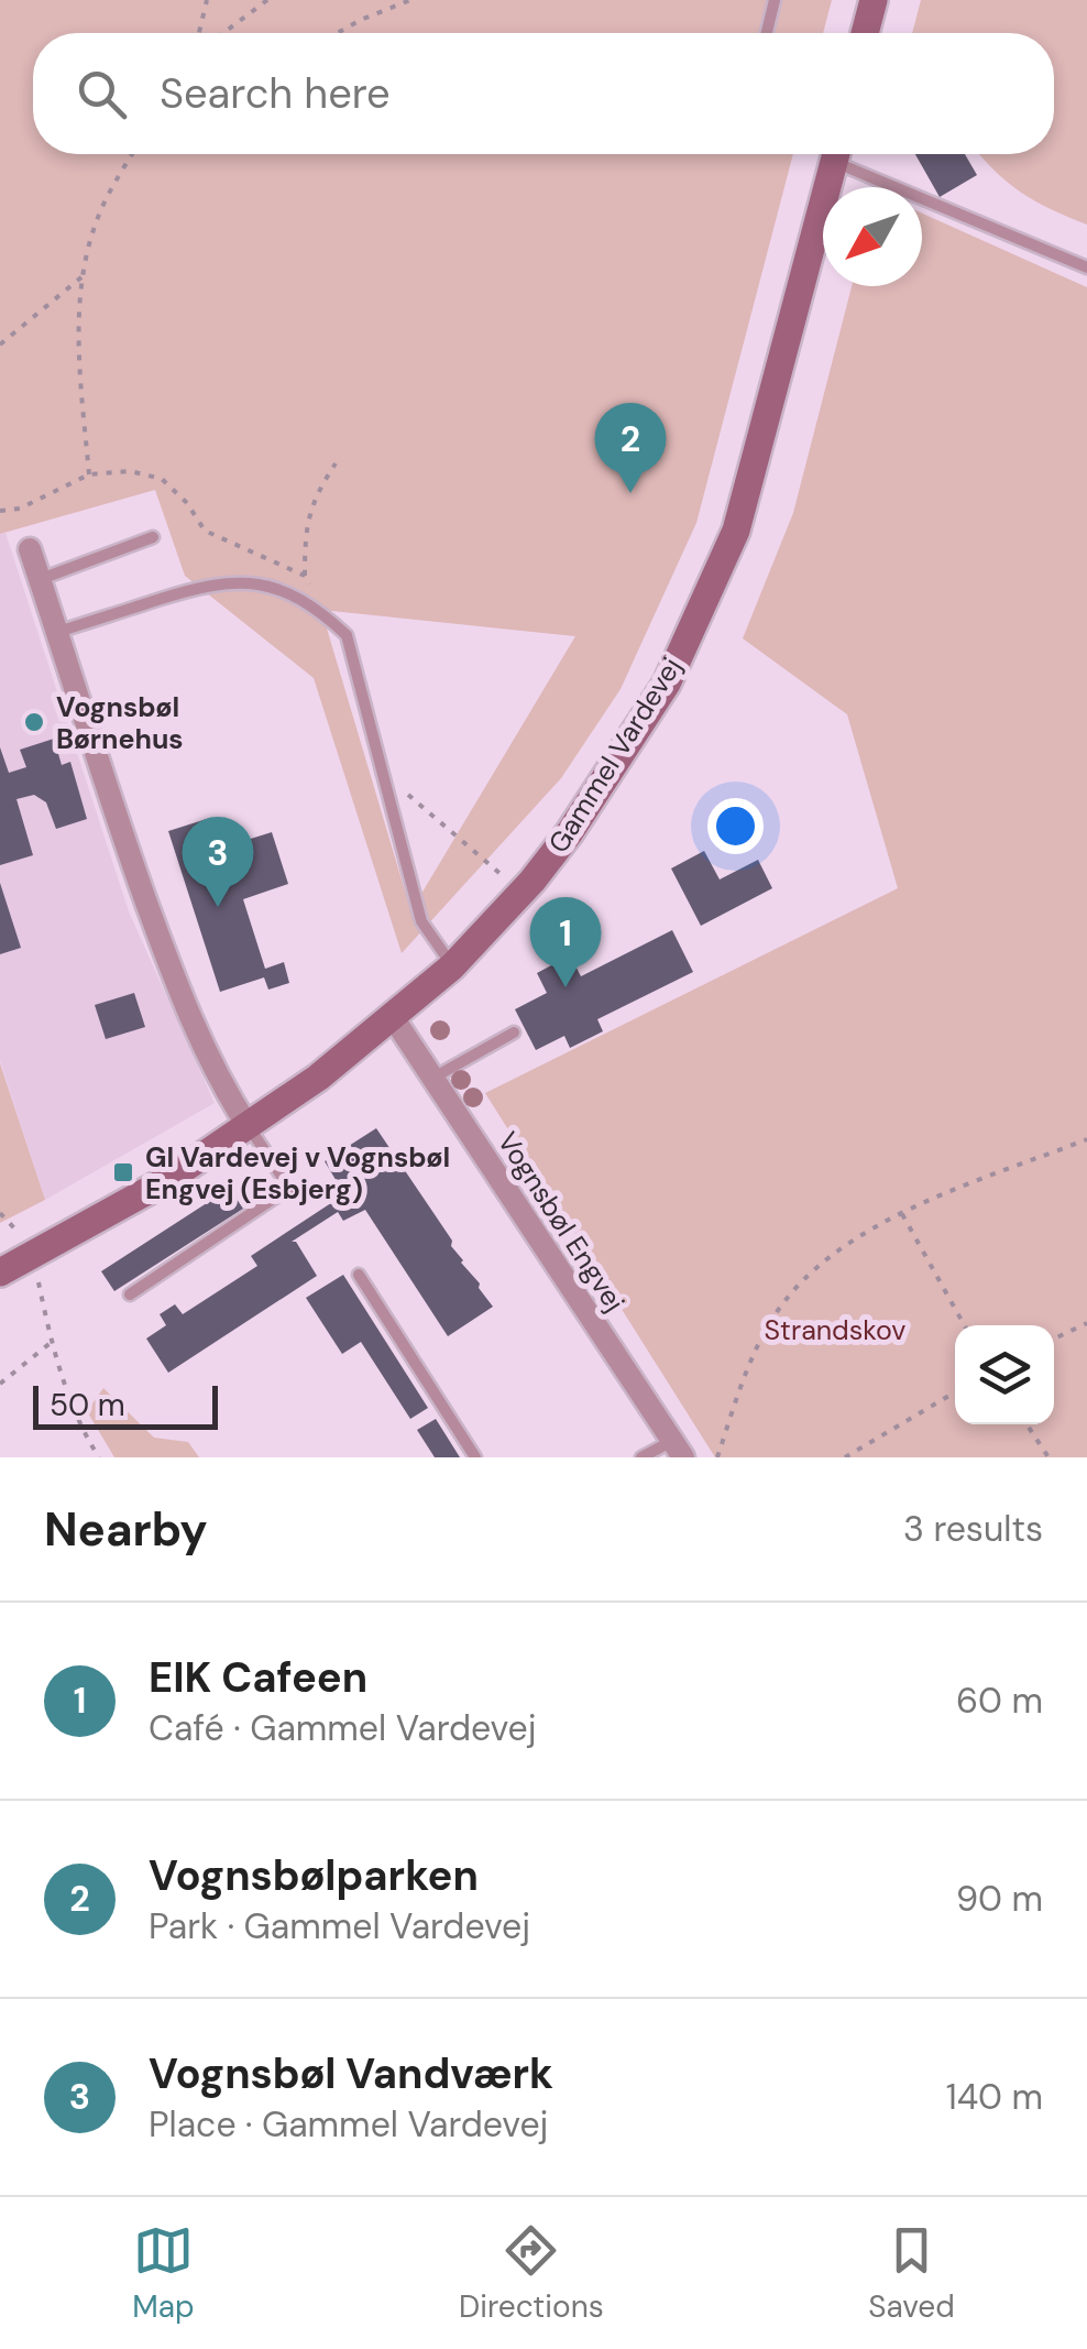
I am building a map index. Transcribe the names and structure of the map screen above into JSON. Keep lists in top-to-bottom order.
{
  "streets": {
    "street": ["Gammel Vardevej", "Vognsbøl Engvej"]
  },
  "crossings": [
    ["Gammel Vardevej", "Vognsbøl Engvej"]
  ],
  "parks": ["Strandskov"],
  "places": {
    "other": ["Vognsbøl Børnehus"],
    "transit": ["Gl Vardevej v Vognsbøl Engvej (Esbjerg)"]
  },
  "scale_bar": "50 m",
  "north": "bottom left",
  "page": {
    "search": "Search here",
    "pins": ["2", "3", "1"],
    "scale": "50 m",
    "heading": ["Nearby", "3 results"],
    "list": [
      {
        "mark": "1",
        "name": "EIK Cafeen",
        "note": "Café · Gammel Vardevej",
        "value": "60 m"
      },
      {
        "mark": "2",
        "name": "Vognsbølparken",
        "note": "Park · Gammel Vardevej",
        "value": "90 m"
      },
      {
        "mark": "3",
        "name": "Vognsbøl Vandværk",
        "note": "Place · Gammel Vardevej",
        "value": "140 m"
      }
    ],
    "nav": ["Map", "Directions", "Saved"]
  }
}
